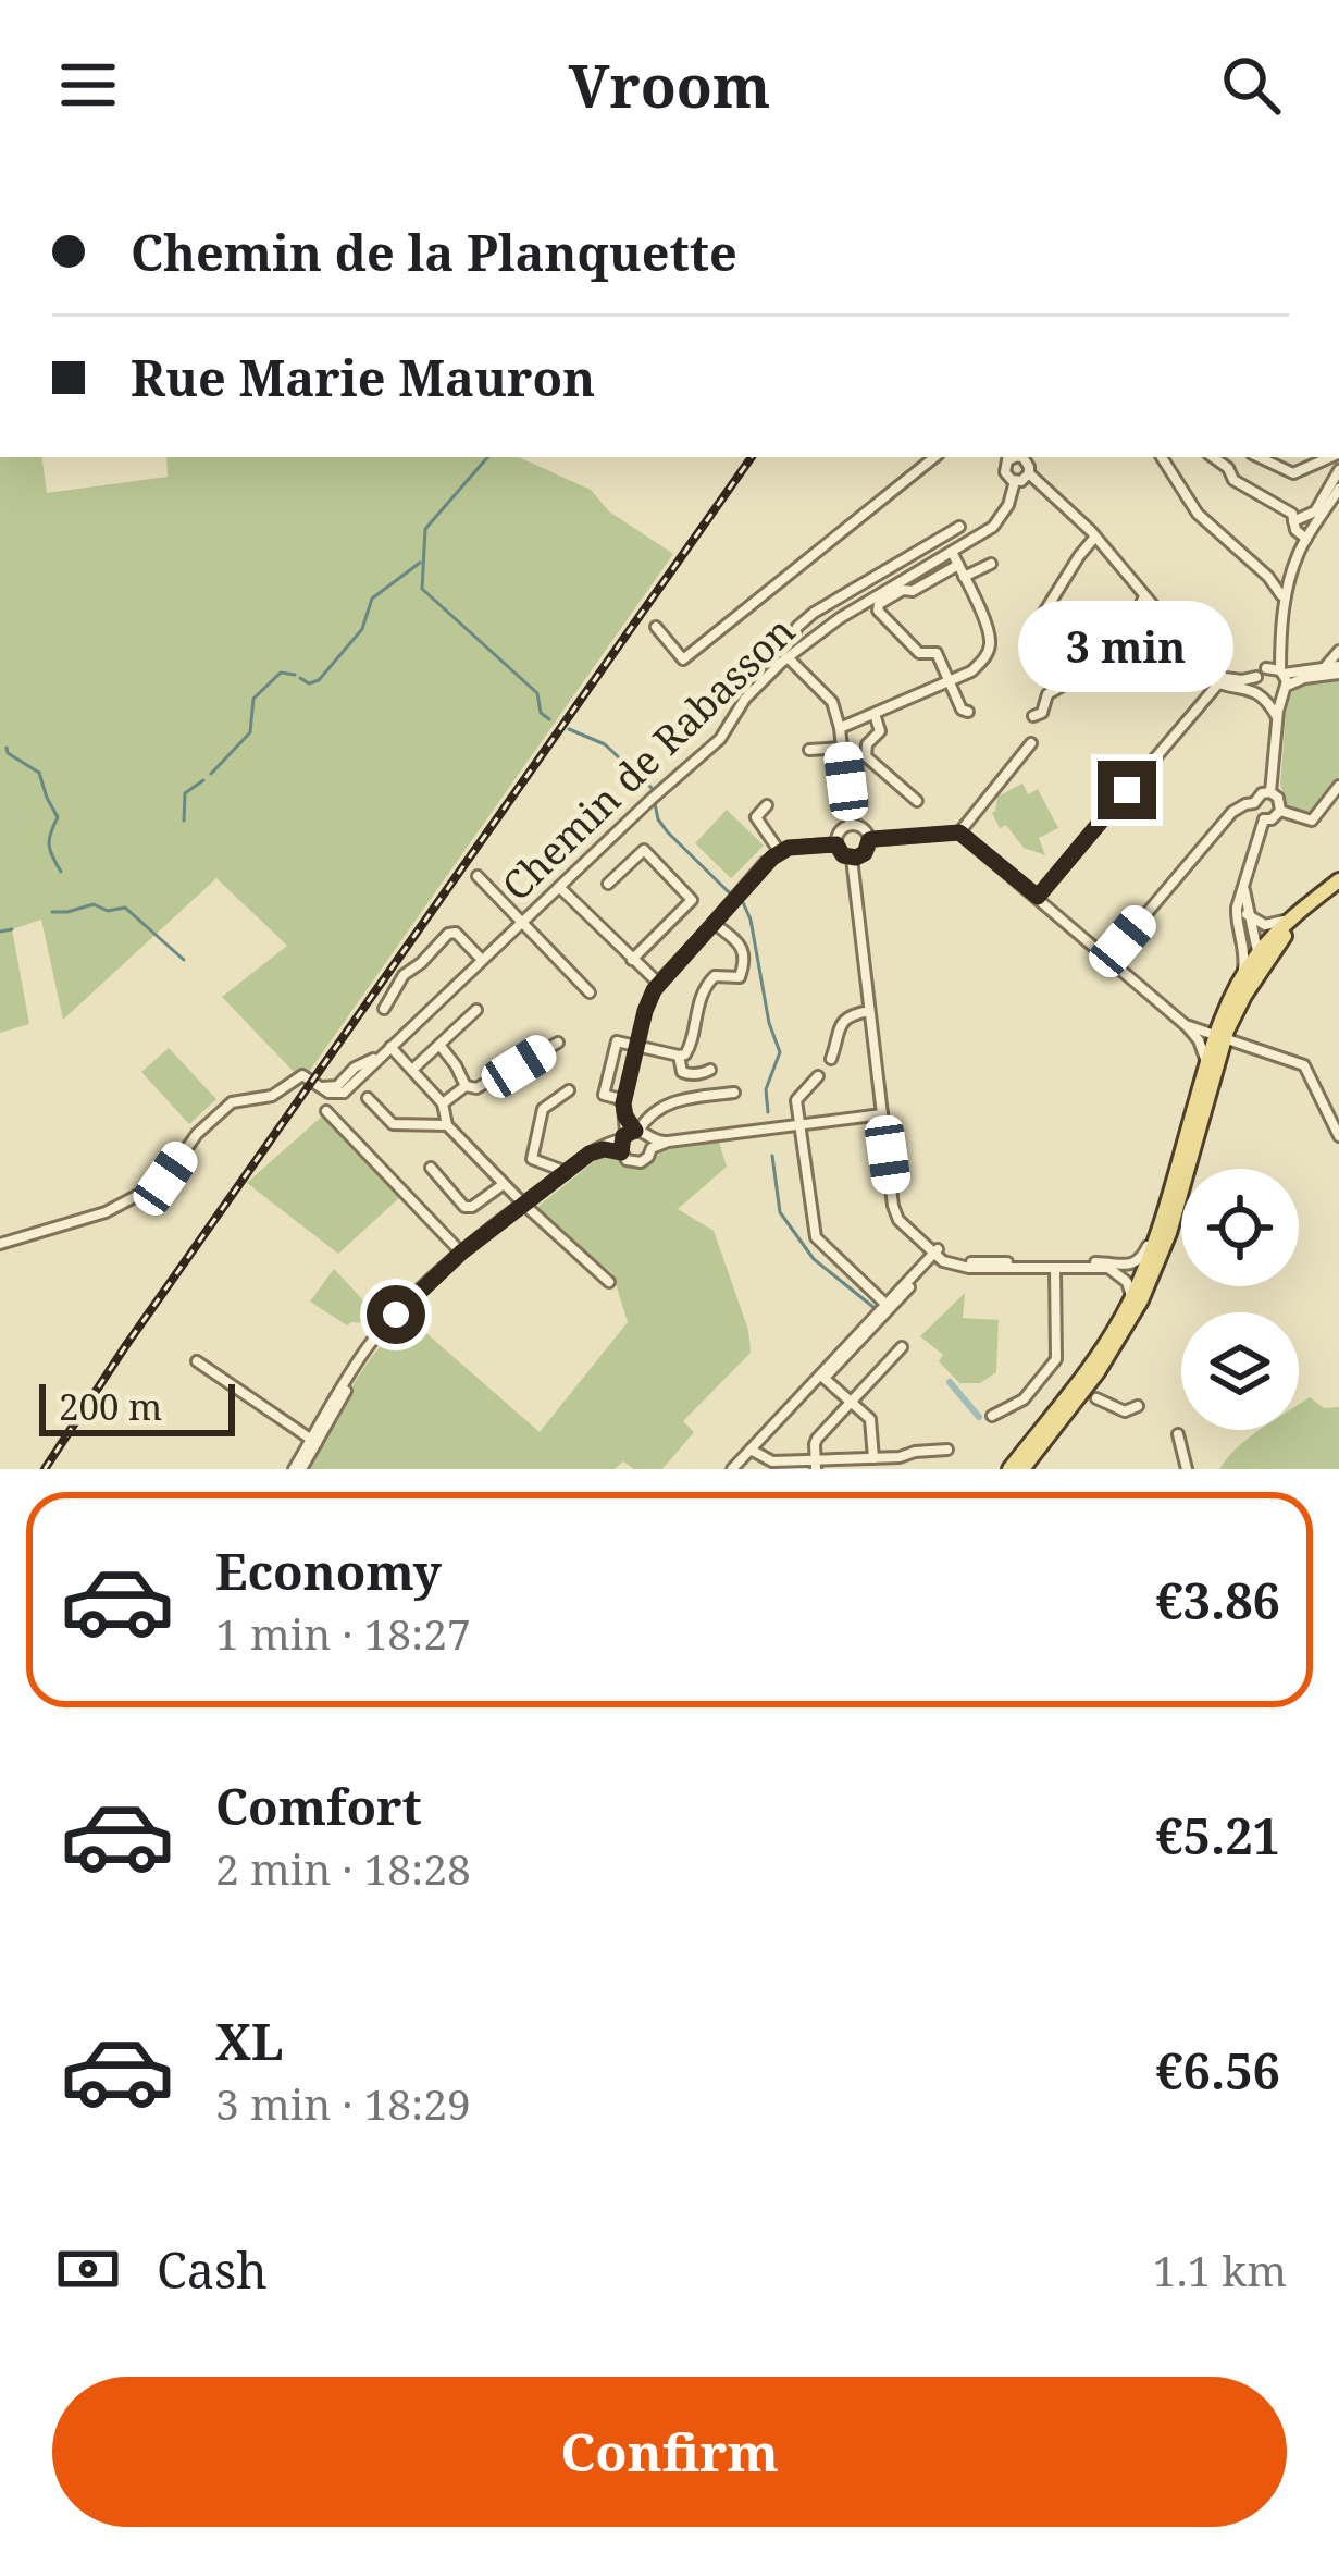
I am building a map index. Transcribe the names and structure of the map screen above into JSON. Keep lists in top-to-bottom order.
{
  "streets": {
    "street": ["Chemin de Rabasson"]
  },
  "scale_bar": "200 m",
  "page": {
    "header": "Vroom",
    "banner": ["Chemin de la Planquette", "Rue Marie Mauron"],
    "bubble": "3 min",
    "scale": "200 m",
    "list": [
      {
        "name": "Economy",
        "note": "1 min · 18:27",
        "value": "€3.86"
      },
      {
        "name": "Comfort",
        "note": "2 min · 18:28",
        "value": "€5.21"
      },
      {
        "name": "XL",
        "note": "3 min · 18:29",
        "value": "€6.56"
      }
    ],
    "pay": ["Cash", "1.1 km"],
    "buttons": "Confirm"
  }
}
